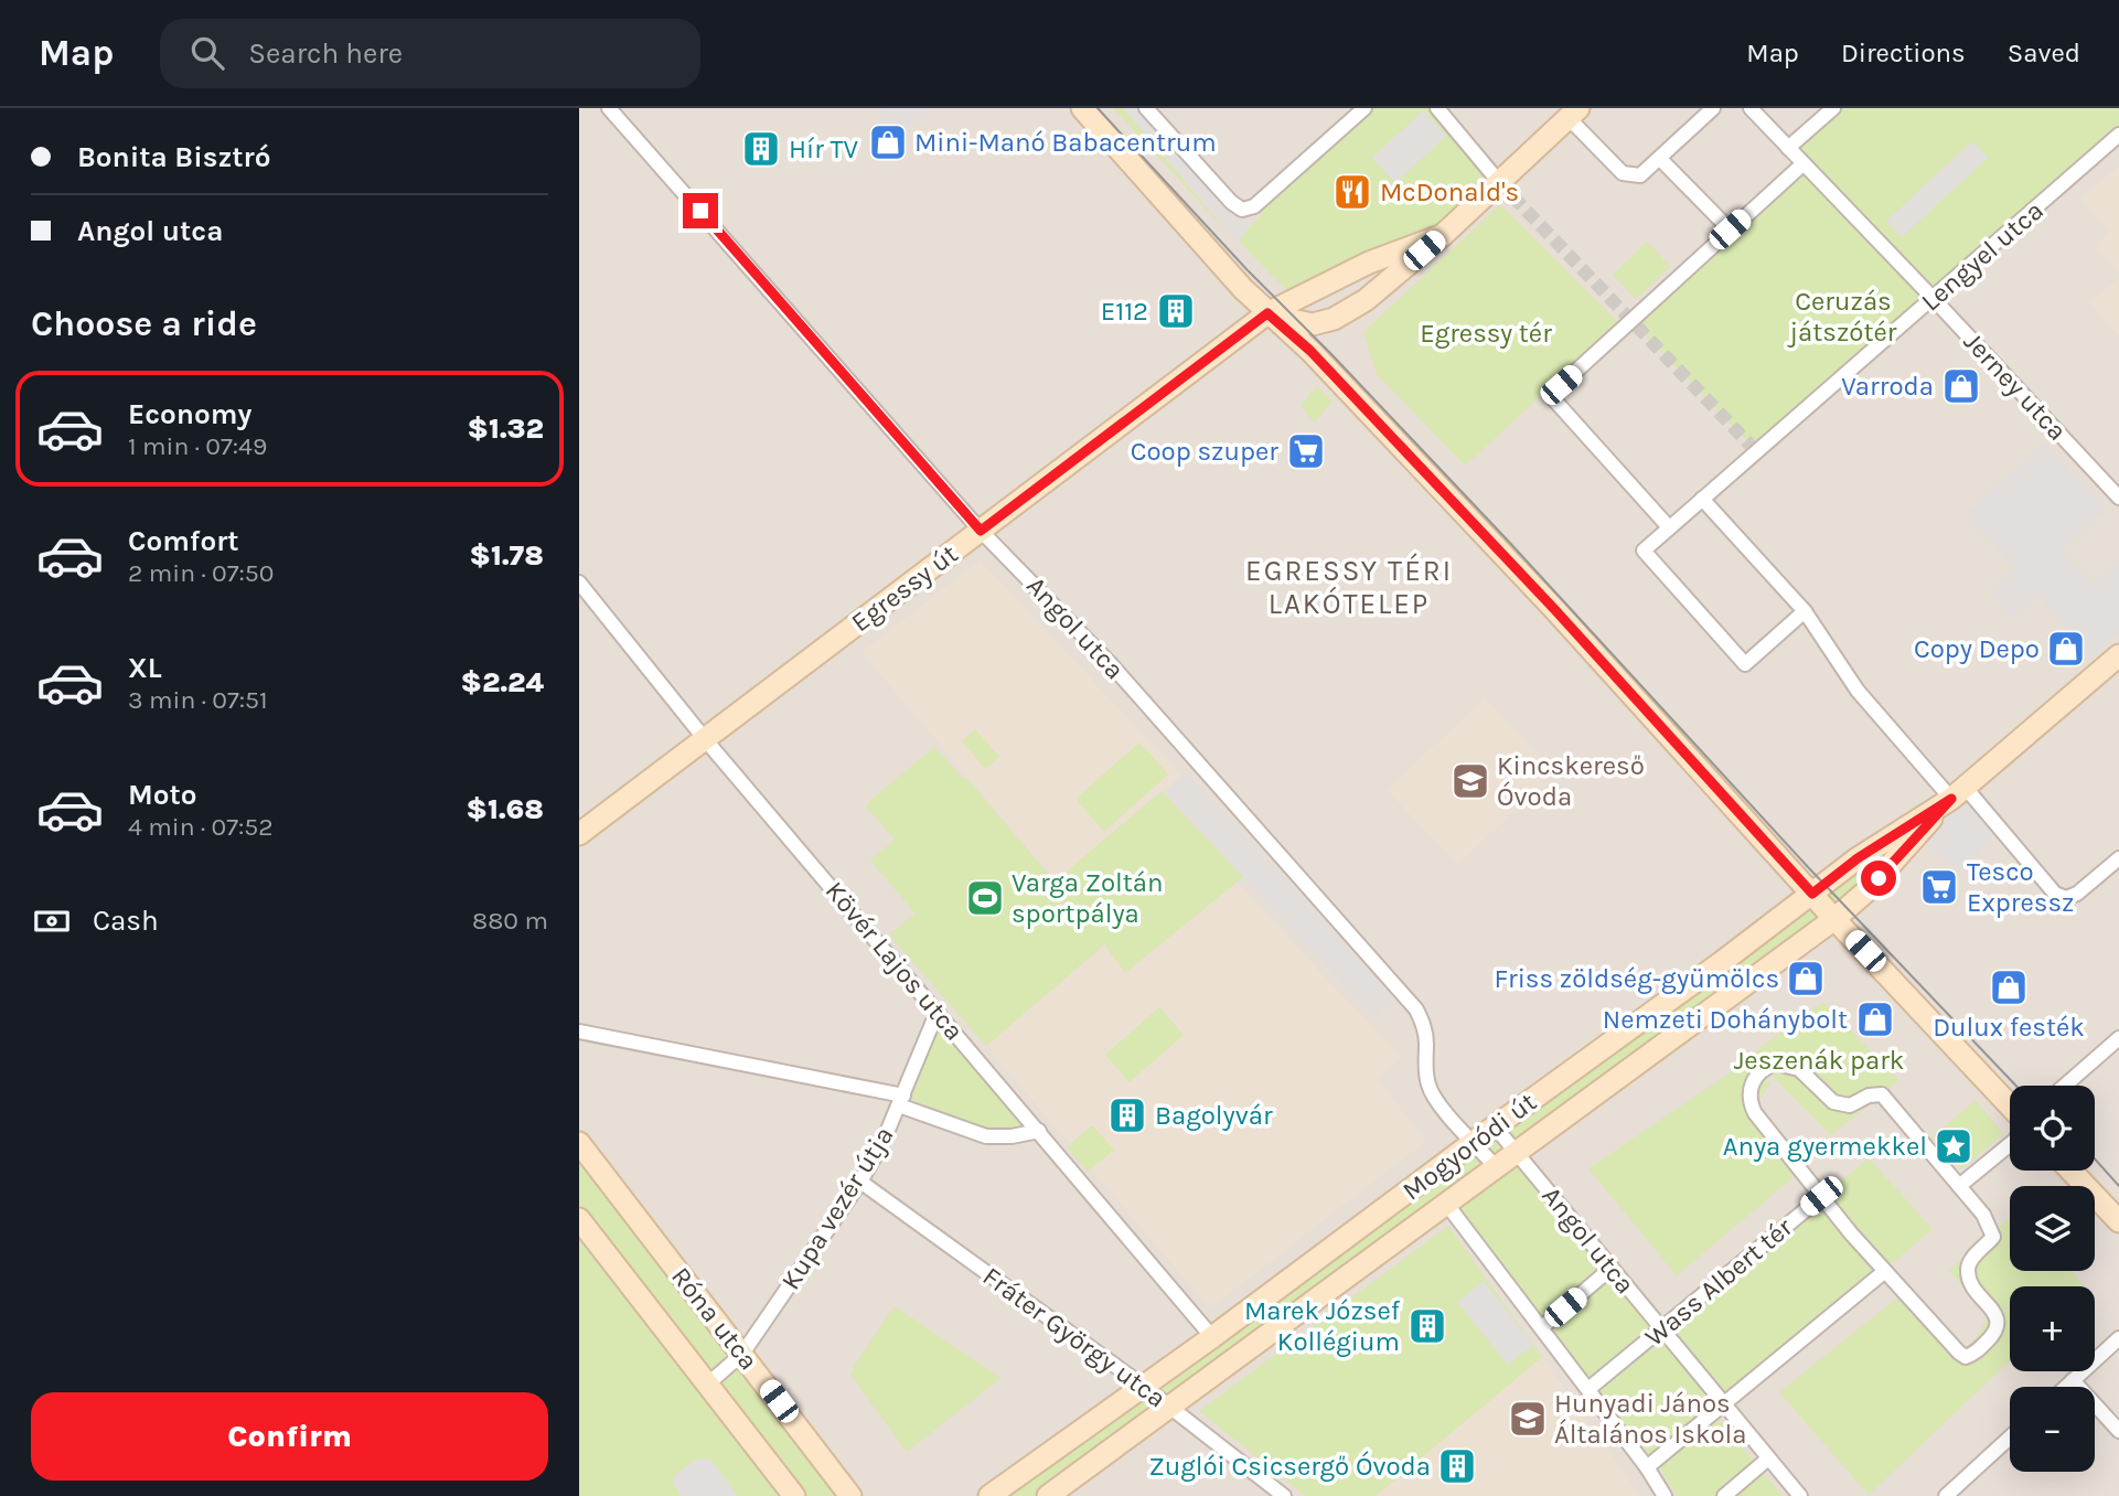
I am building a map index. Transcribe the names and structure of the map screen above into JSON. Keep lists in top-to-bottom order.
{
  "streets": {
    "street": [
      "Lengyel utca",
      "Jerney utca",
      "Egressy út",
      "Angol utca",
      "Kövér Lajos utca",
      "Mogyoródi út",
      "Kupa vezér útja",
      "Wass Albert tér",
      "Róna utca",
      "Fráter György utca"
    ]
  },
  "crossings": [
    ["Lengyel utca", "Jerney utca"],
    ["Egressy út", "Angol utca"],
    ["Egressy út", "Kövér Lajos utca"],
    ["Angol utca", "Mogyoródi út"],
    ["Angol utca", "Wass Albert tér"],
    ["Kövér Lajos utca", "Mogyoródi út"],
    ["Kövér Lajos utca", "Kupa vezér útja"],
    ["Mogyoródi út", "Fráter György utca"],
    ["Kupa vezér útja", "Róna utca"],
    ["Kupa vezér útja", "Fráter György utca"]
  ],
  "districts": ["EGRESSY TÉRI LAKÓTELEP"],
  "parks": ["Ceruzás játszótér", "Egressy tér", "Jeszenák park"],
  "places": {
    "shop": [
      "Mini-Manó Babacentrum",
      "Varroda",
      "Copy Depo",
      "Friss zöldség-gyümölcs",
      "Dulux festék",
      "Nemzeti Dohánybolt"
    ],
    "building": [
      "Hír TV",
      "E112",
      "Bagolyvár",
      "Marek József Kollégium",
      "Zuglói Csicsergő Óvoda"
    ],
    "restaurant": ["McDonald's"],
    "supermarket": ["Coop szuper", "Tesco Expressz"],
    "school or university": ["Kincskereső Óvoda", "Hunyadi János Általános Iskola"],
    "sports": ["Varga Zoltán sportpálya"],
    "place": ["Anya gyermekkel"]
  },
  "page": {
    "header": "Map",
    "search": "Search here",
    "nav": ["Map", "Directions", "Saved"],
    "banner": ["Bonita Bisztró", "Angol utca"],
    "heading": "Choose a ride",
    "list": [
      {
        "name": "Economy",
        "note": "1 min · 07:49",
        "value": "$1.32"
      },
      {
        "name": "Comfort",
        "note": "2 min · 07:50",
        "value": "$1.78"
      },
      {
        "name": "XL",
        "note": "3 min · 07:51",
        "value": "$2.24"
      },
      {
        "name": "Moto",
        "note": "4 min · 07:52",
        "value": "$1.68"
      }
    ],
    "pay": ["Cash", "880 m"],
    "map_buttons": ["+", "−"],
    "buttons": "Confirm"
  }
}
